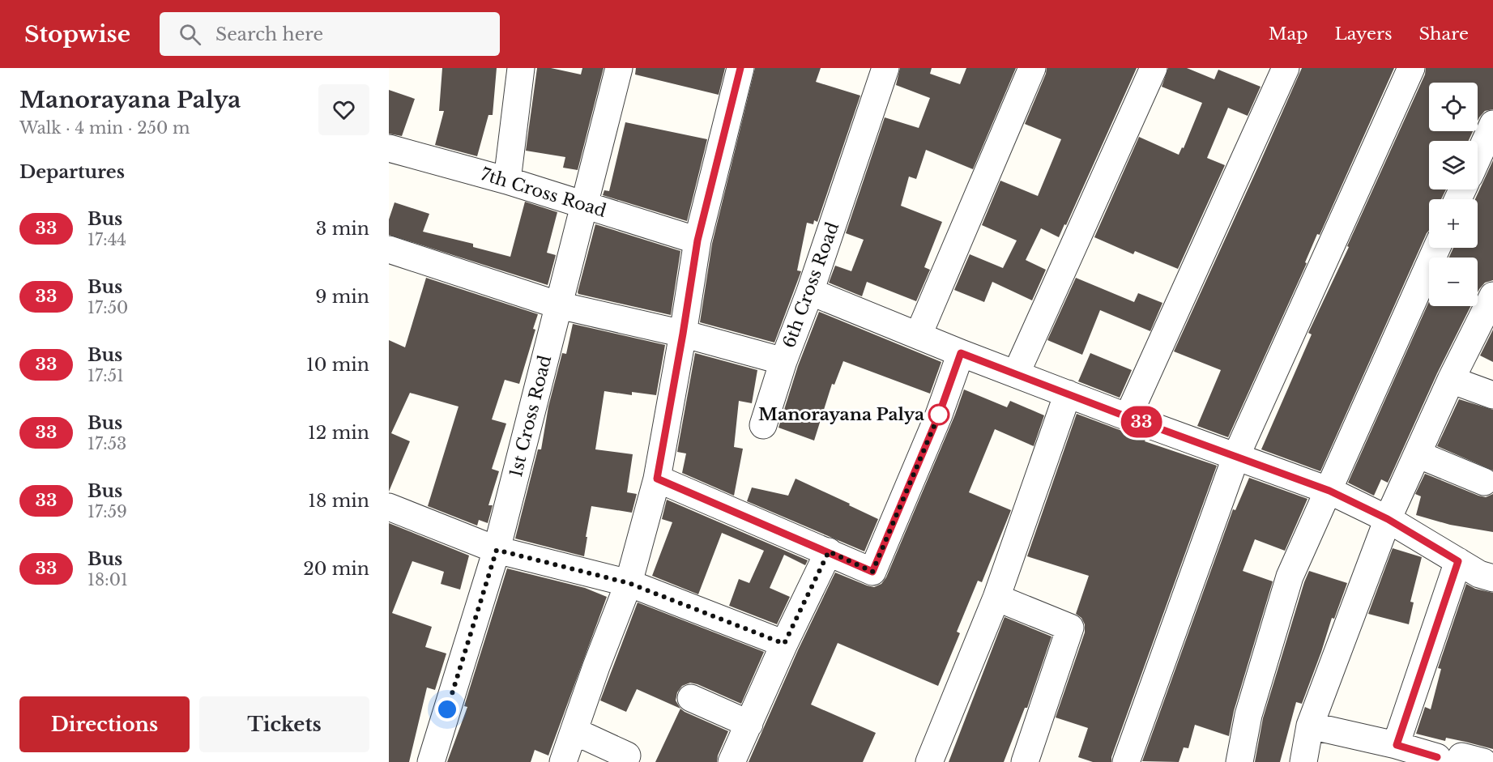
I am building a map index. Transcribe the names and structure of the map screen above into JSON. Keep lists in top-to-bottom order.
{
  "streets": {
    "street": ["7th Cross Road", "6th Cross Road", "1st Cross Road"]
  },
  "crossings": [
    ["7th Cross Road", "1st Cross Road"],
    ["6th Cross Road", "1st Cross Road"]
  ],
  "places": ["Manorayana Palya"],
  "lines": ["bus line 33"],
  "page": {
    "header": "Stopwise",
    "search": "Search here",
    "nav": ["Map", "Layers", "Share"],
    "heading": [
      ["Manorayana Palya", "Walk · 4 min · 250 m"],
      "Departures"
    ],
    "on_map": "33",
    "map_buttons": ["+", "−"],
    "list": [
      {
        "mark": "33",
        "name": "Bus",
        "note": "17:44",
        "value": "3 min"
      },
      {
        "mark": "33",
        "name": "Bus",
        "note": "17:50",
        "value": "9 min"
      },
      {
        "mark": "33",
        "name": "Bus",
        "note": "17:51",
        "value": "10 min"
      },
      {
        "mark": "33",
        "name": "Bus",
        "note": "17:53",
        "value": "12 min"
      },
      {
        "mark": "33",
        "name": "Bus",
        "note": "17:59",
        "value": "18 min"
      },
      {
        "mark": "33",
        "name": "Bus",
        "note": "18:01",
        "value": "20 min"
      }
    ],
    "buttons": ["Directions", "Tickets"]
  }
}
